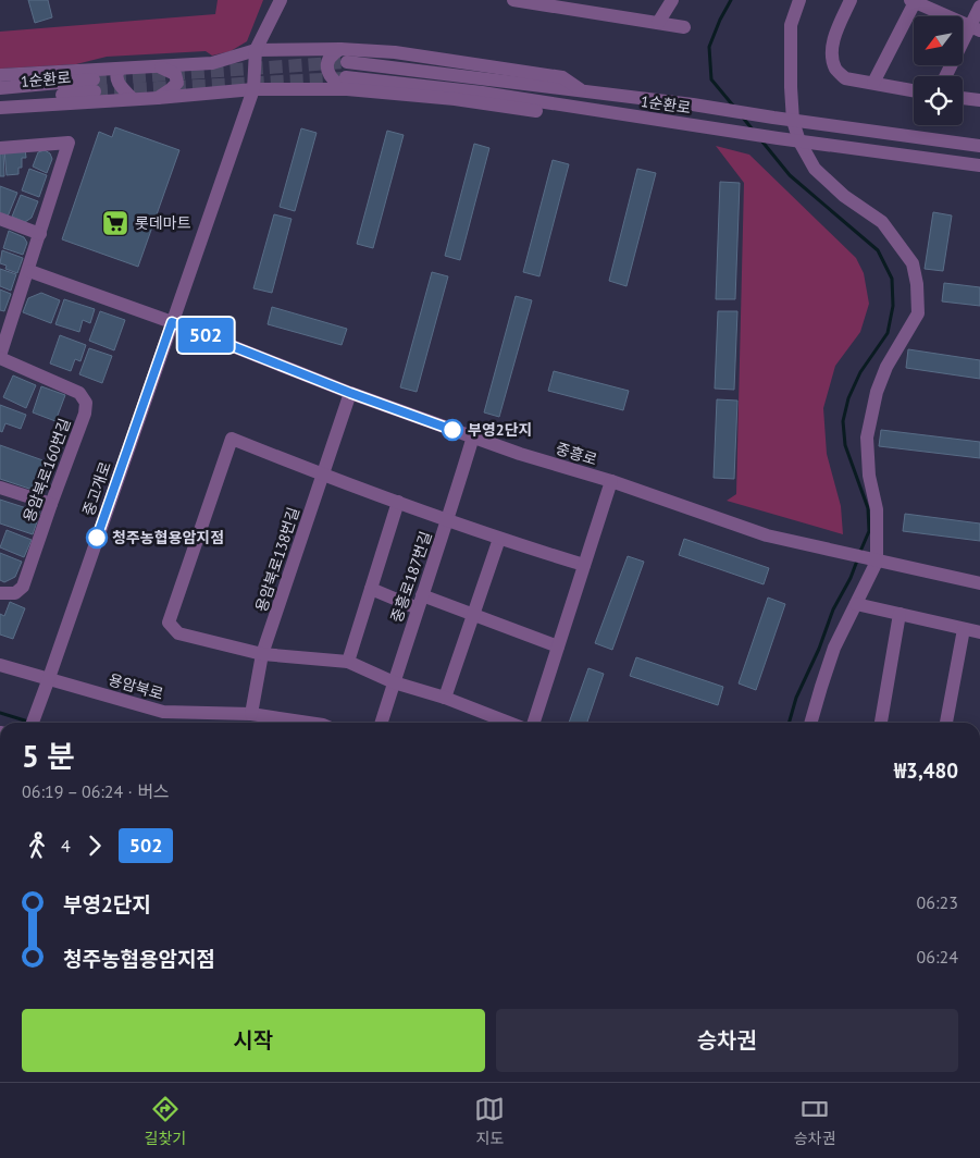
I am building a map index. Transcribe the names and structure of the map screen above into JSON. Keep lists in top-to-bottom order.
{
  "streets": {
    "street": [
      "1순환로",
      "중흥로",
      "용암북로160번길",
      "중고개로",
      "용암북로138번길",
      "중흥로187번길",
      "용암북로"
    ]
  },
  "crossings": [
    ["1순환로", "중고개로"],
    ["중흥로", "중고개로"],
    ["중흥로", "용암북로138번길"],
    ["중흥로", "중흥로187번길"],
    ["중고개로", "용암북로"],
    ["용암북로138번길", "용암북로"]
  ],
  "places": {
    "supermarket": ["롯데마트"],
    "other": ["부영2단지", "청주농협용암지점"]
  },
  "lines": ["bus line 502"],
  "north": "bottom left",
  "page": {
    "on_map": "502",
    "heading": ["5 분", "06:19 – 06:24 · 버스", "₩3,480"],
    "legs": ["4", "502"],
    "list": [
      {
        "name": "부영2단지",
        "value": "06:23"
      },
      {
        "name": "청주농협용암지점",
        "value": "06:24"
      }
    ],
    "buttons": ["시작", "승차권"],
    "tabs": ["길찾기", "지도", "승차권"]
  }
}
